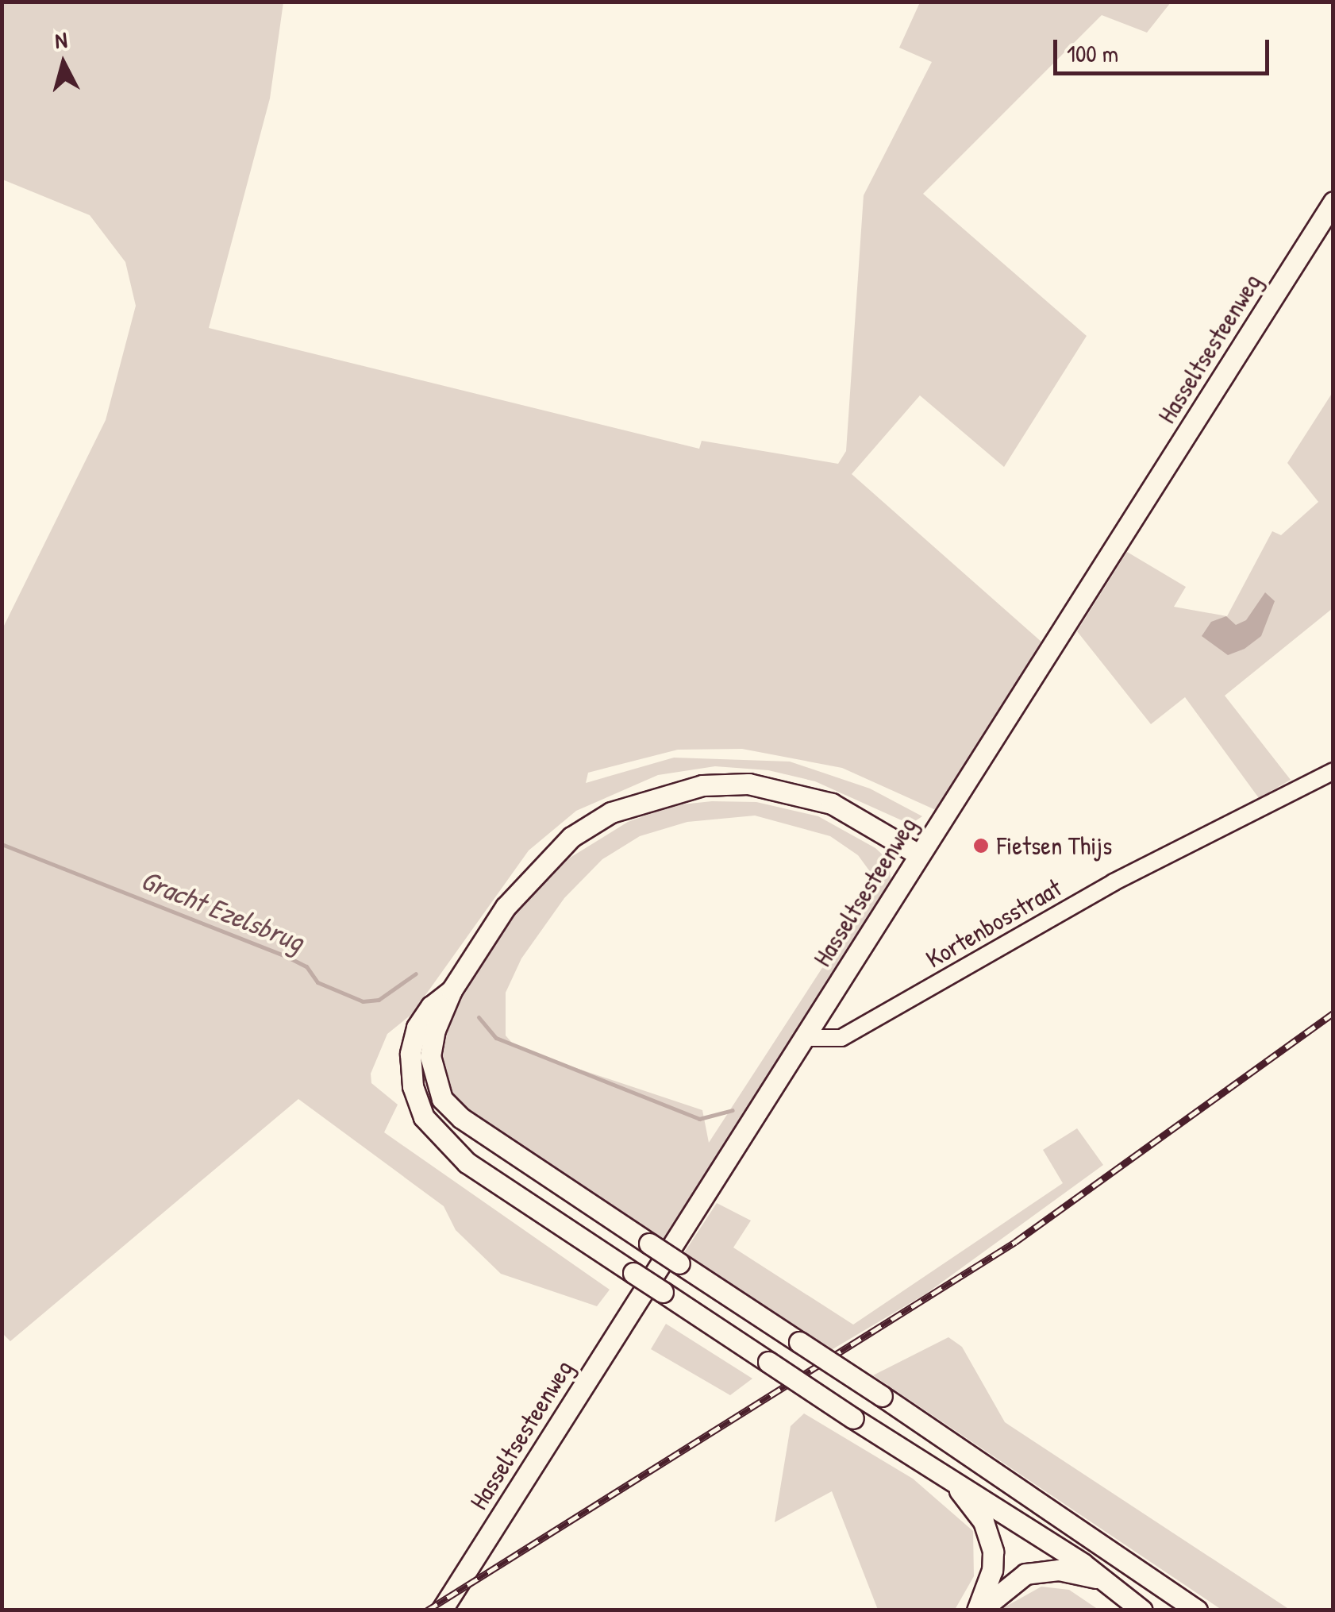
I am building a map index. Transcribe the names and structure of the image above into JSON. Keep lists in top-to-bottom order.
{
  "streets": {
    "main road": ["Hasseltsesteenweg"],
    "street": ["Kortenbosstraat"]
  },
  "crossings": [
    ["Hasseltsesteenweg", "Kortenbosstraat"]
  ],
  "water": ["Gracht Ezelsbrug"],
  "places": ["Fietsen Thijs"],
  "scale_bar": "100 m",
  "north": "top"
}
